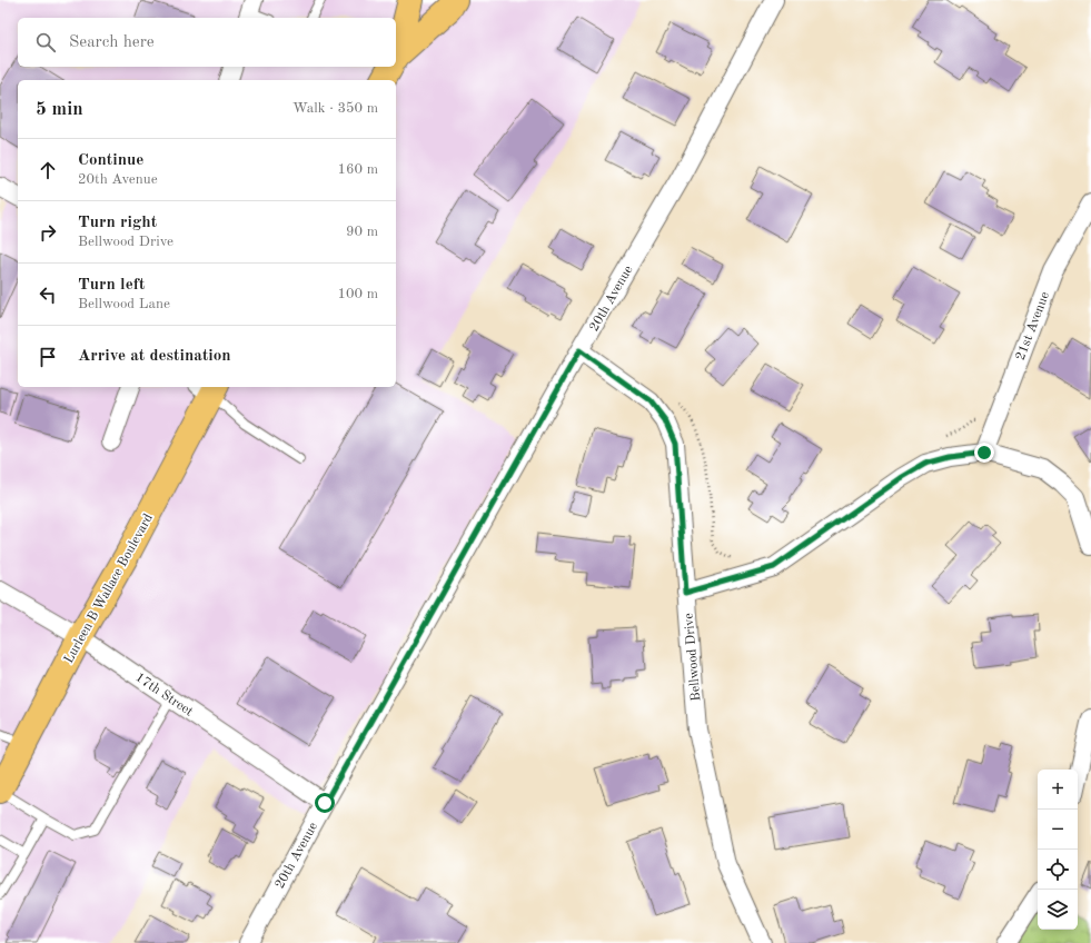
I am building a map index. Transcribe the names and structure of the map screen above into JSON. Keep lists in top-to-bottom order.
{
  "streets": {
    "highway": ["Lurleen B Wallace Boulevard"],
    "street": [
      "20th Avenue",
      "21st Avenue",
      "Bellwood Drive",
      "17th Street"
    ]
  },
  "crossings": [
    ["20th Avenue", "Bellwood Drive"],
    ["20th Avenue", "17th Street"],
    ["Lurleen B Wallace Boulevard", "17th Street"]
  ],
  "page": {
    "search": "Search here",
    "heading": ["5 min", "Walk · 350 m"],
    "list": [
      ["Continue", "20th Avenue", "160 m"],
      ["Turn right", "Bellwood Drive", "90 m"],
      ["Turn left", "Bellwood Lane", "100 m"],
      "Arrive at destination"
    ],
    "map_buttons": ["+", "−"]
  }
}
